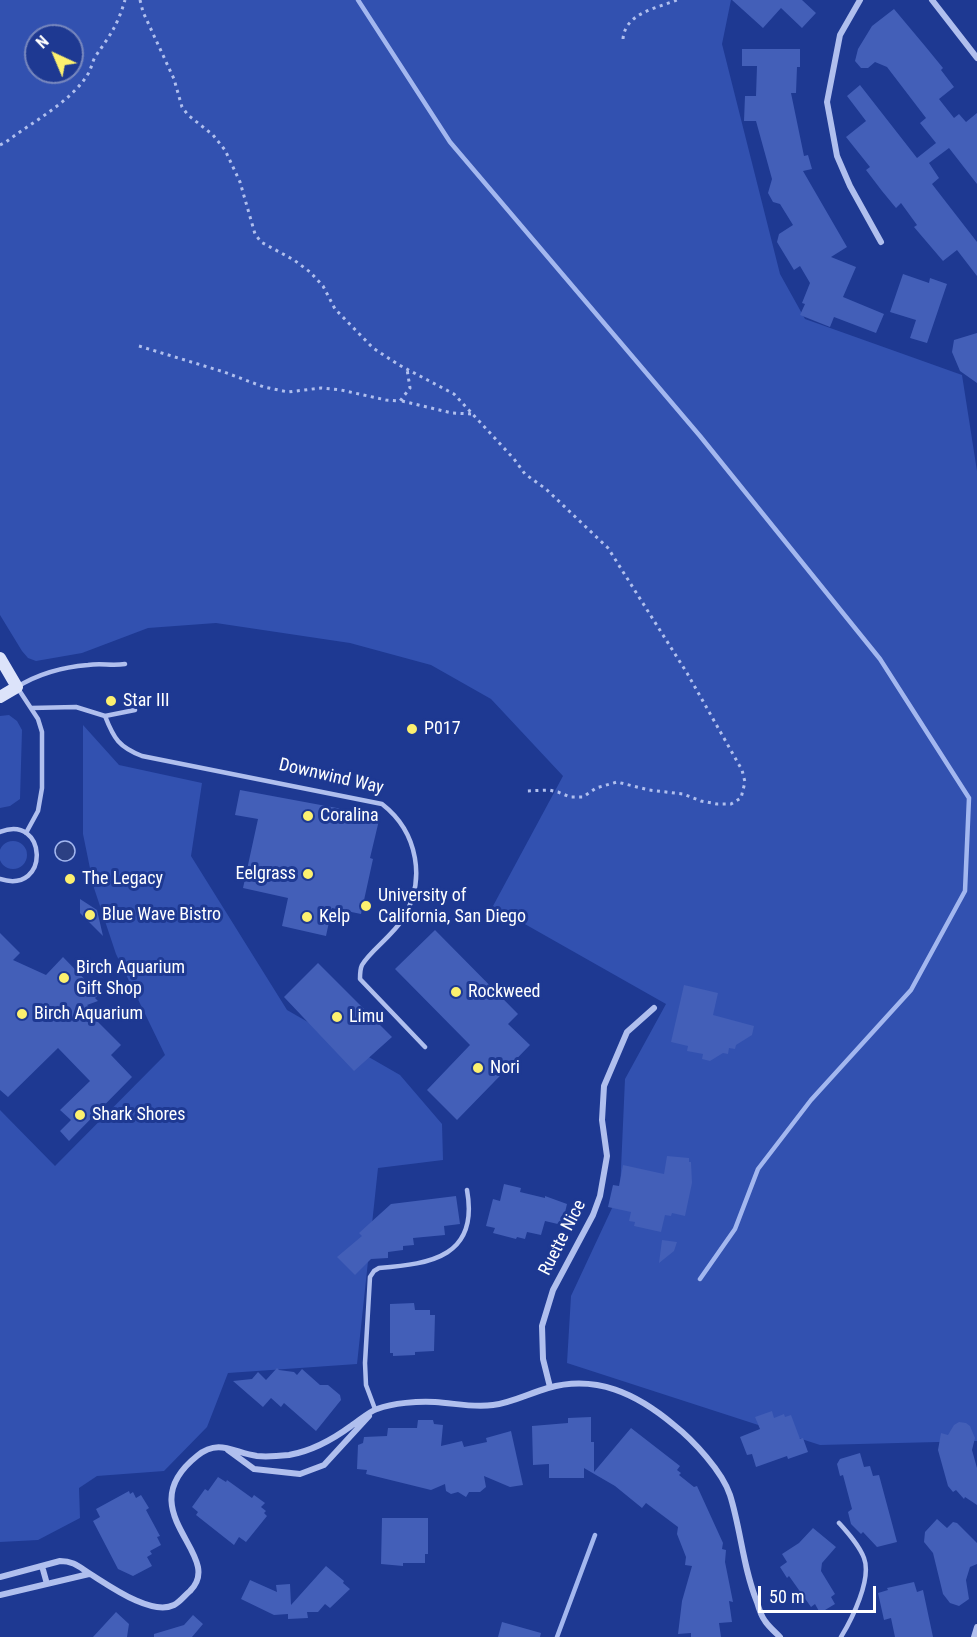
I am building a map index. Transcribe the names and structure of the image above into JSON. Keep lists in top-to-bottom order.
{
  "streets": {
    "street": ["Ruette Nice"],
    "lane": ["Downwind Way"]
  },
  "places": [
    "Star III",
    "P017",
    "Coralina",
    "Eelgrass",
    "The Legacy",
    "University of California, San Diego",
    "Blue Wave Bistro",
    "Kelp",
    "Birch Aquarium Gift Shop",
    "Rockweed",
    "Birch Aquarium",
    "Limu",
    "Nori",
    "Shark Shores"
  ],
  "scale_bar": "50 m",
  "north": "top left"
}
